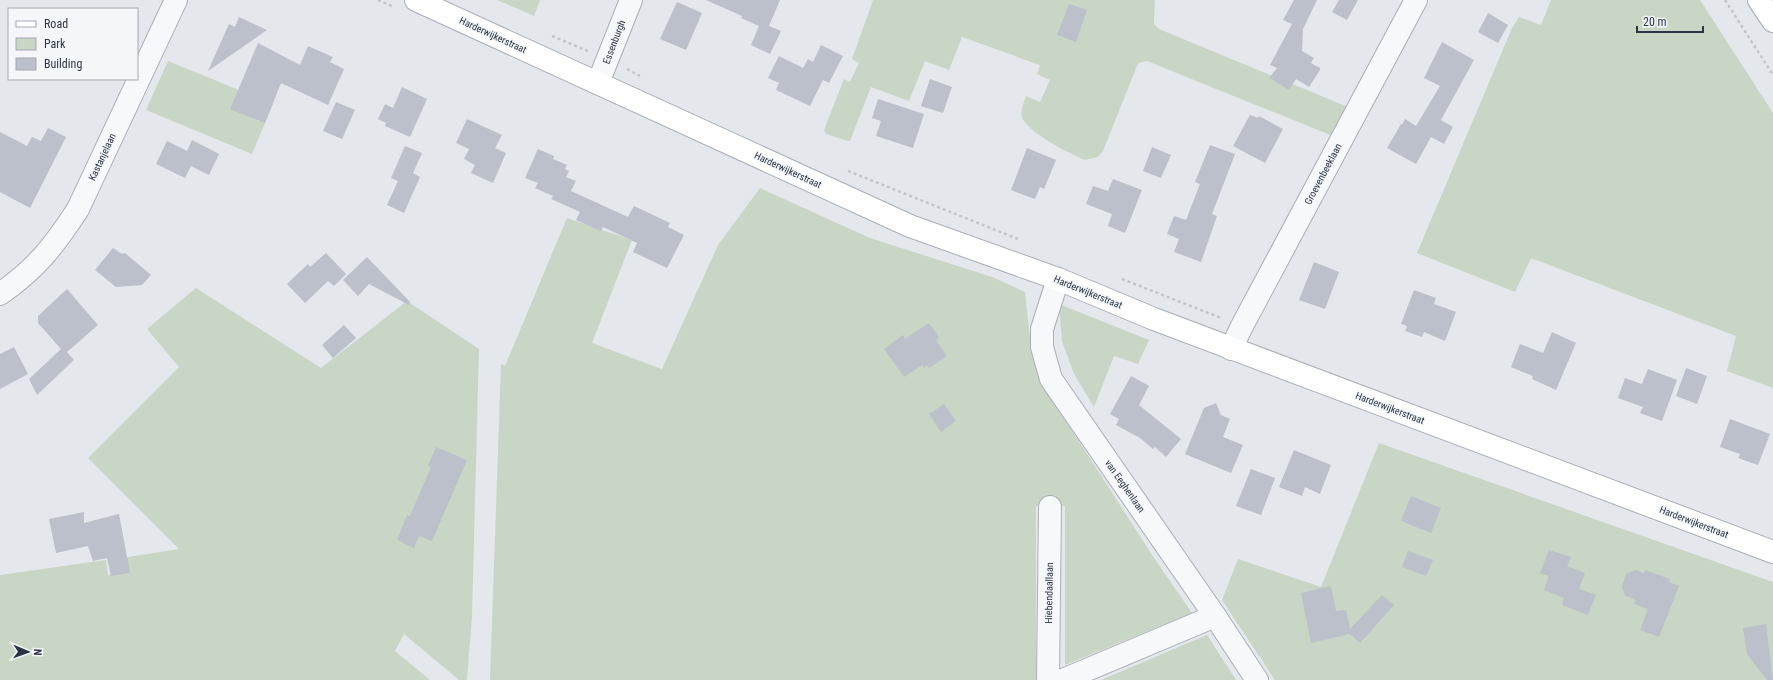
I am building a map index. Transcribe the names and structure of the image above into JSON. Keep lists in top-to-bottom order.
{
  "streets": {
    "main road": ["Harderwijkerstraat"],
    "street": [
      "Essenburgh",
      "Kastanjelaan",
      "Groevenbeeklaan",
      "van Eeghenlaan",
      "Hiebendaallaan"
    ]
  },
  "crossings": [
    ["Harderwijkerstraat", "Essenburgh"],
    ["Harderwijkerstraat", "Groevenbeeklaan"],
    ["Harderwijkerstraat", "van Eeghenlaan"]
  ],
  "legend": ["Road", "Park", "Building"],
  "scale_bar": "20 m",
  "north": "right"
}
